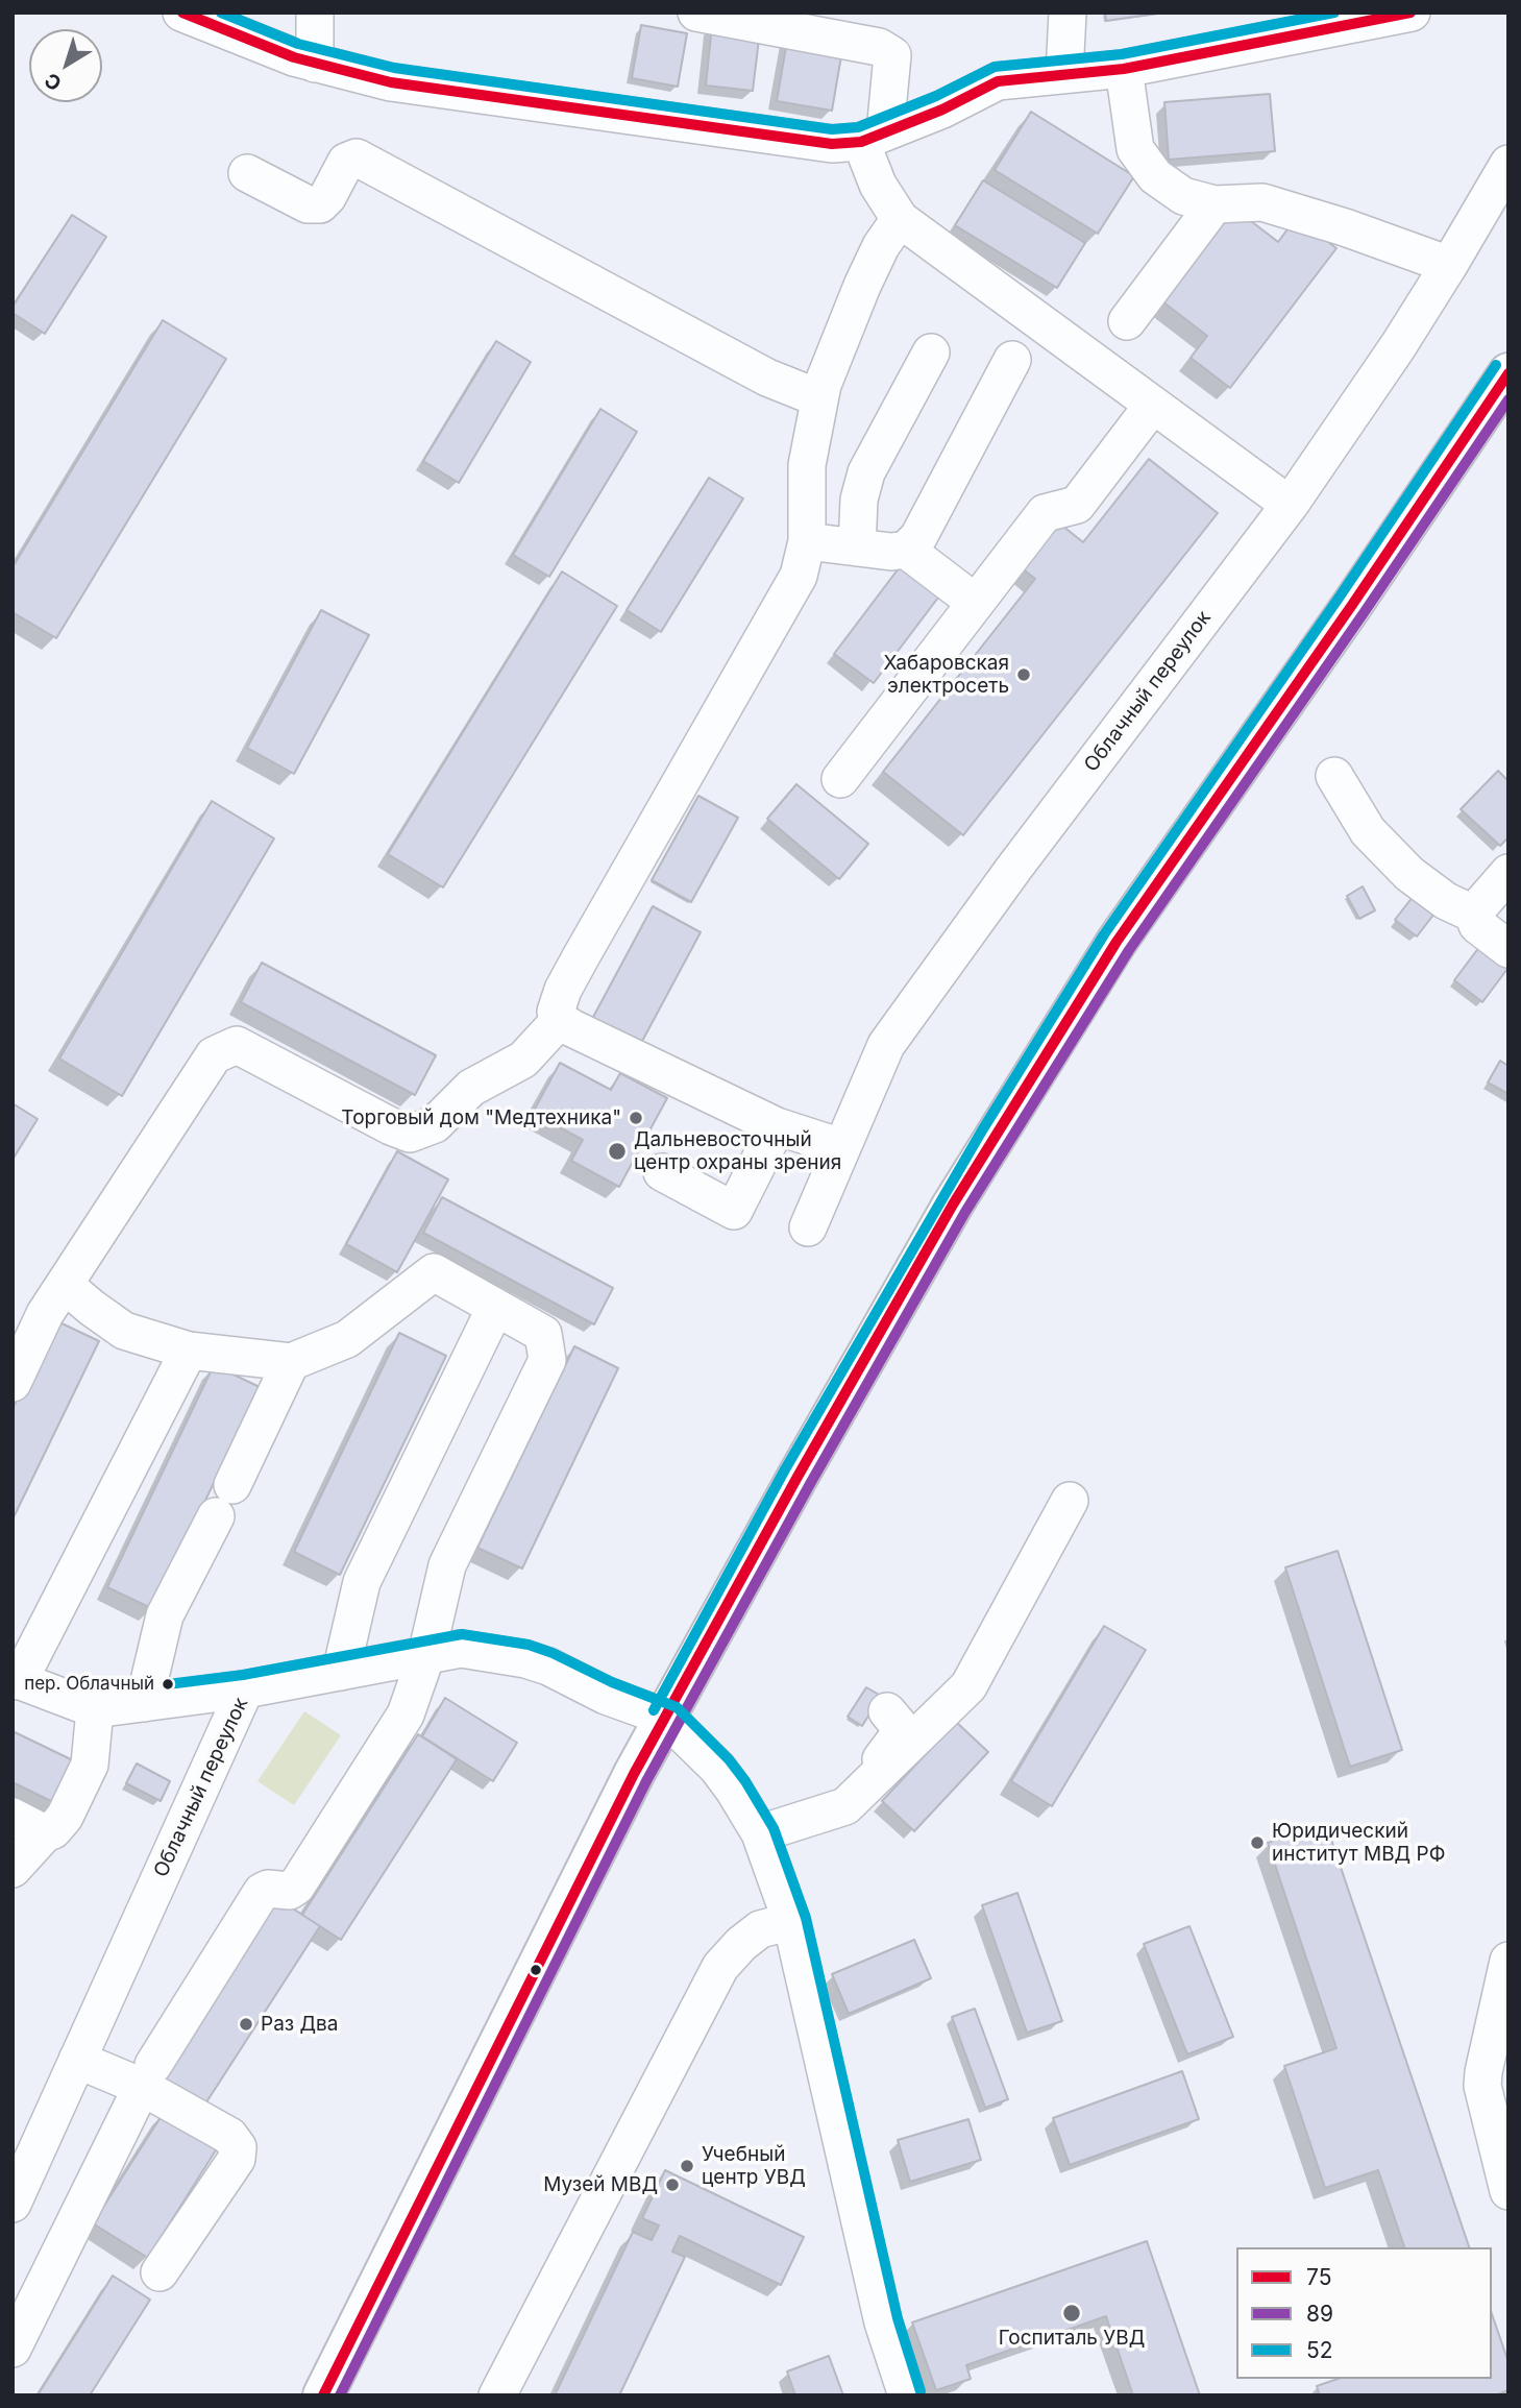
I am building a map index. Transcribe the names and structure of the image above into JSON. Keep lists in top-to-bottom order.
{
  "streets": {
    "street": ["Облачный переулок"]
  },
  "places": [
    "Хабаровская электросеть",
    "Торговый дом \"Медтехника\"",
    "Дальневосточный центр охраны зрения",
    "пер. Облачный",
    "Юридический институт МВД РФ",
    "Раз Два",
    "Учебный центр УВД",
    "Музей МВД",
    "Госпиталь УВД"
  ],
  "lines": ["transit line 75", "transit line 52", "transit line 89"],
  "legend": ["75", "89", "52"],
  "north": "bottom left"
}
